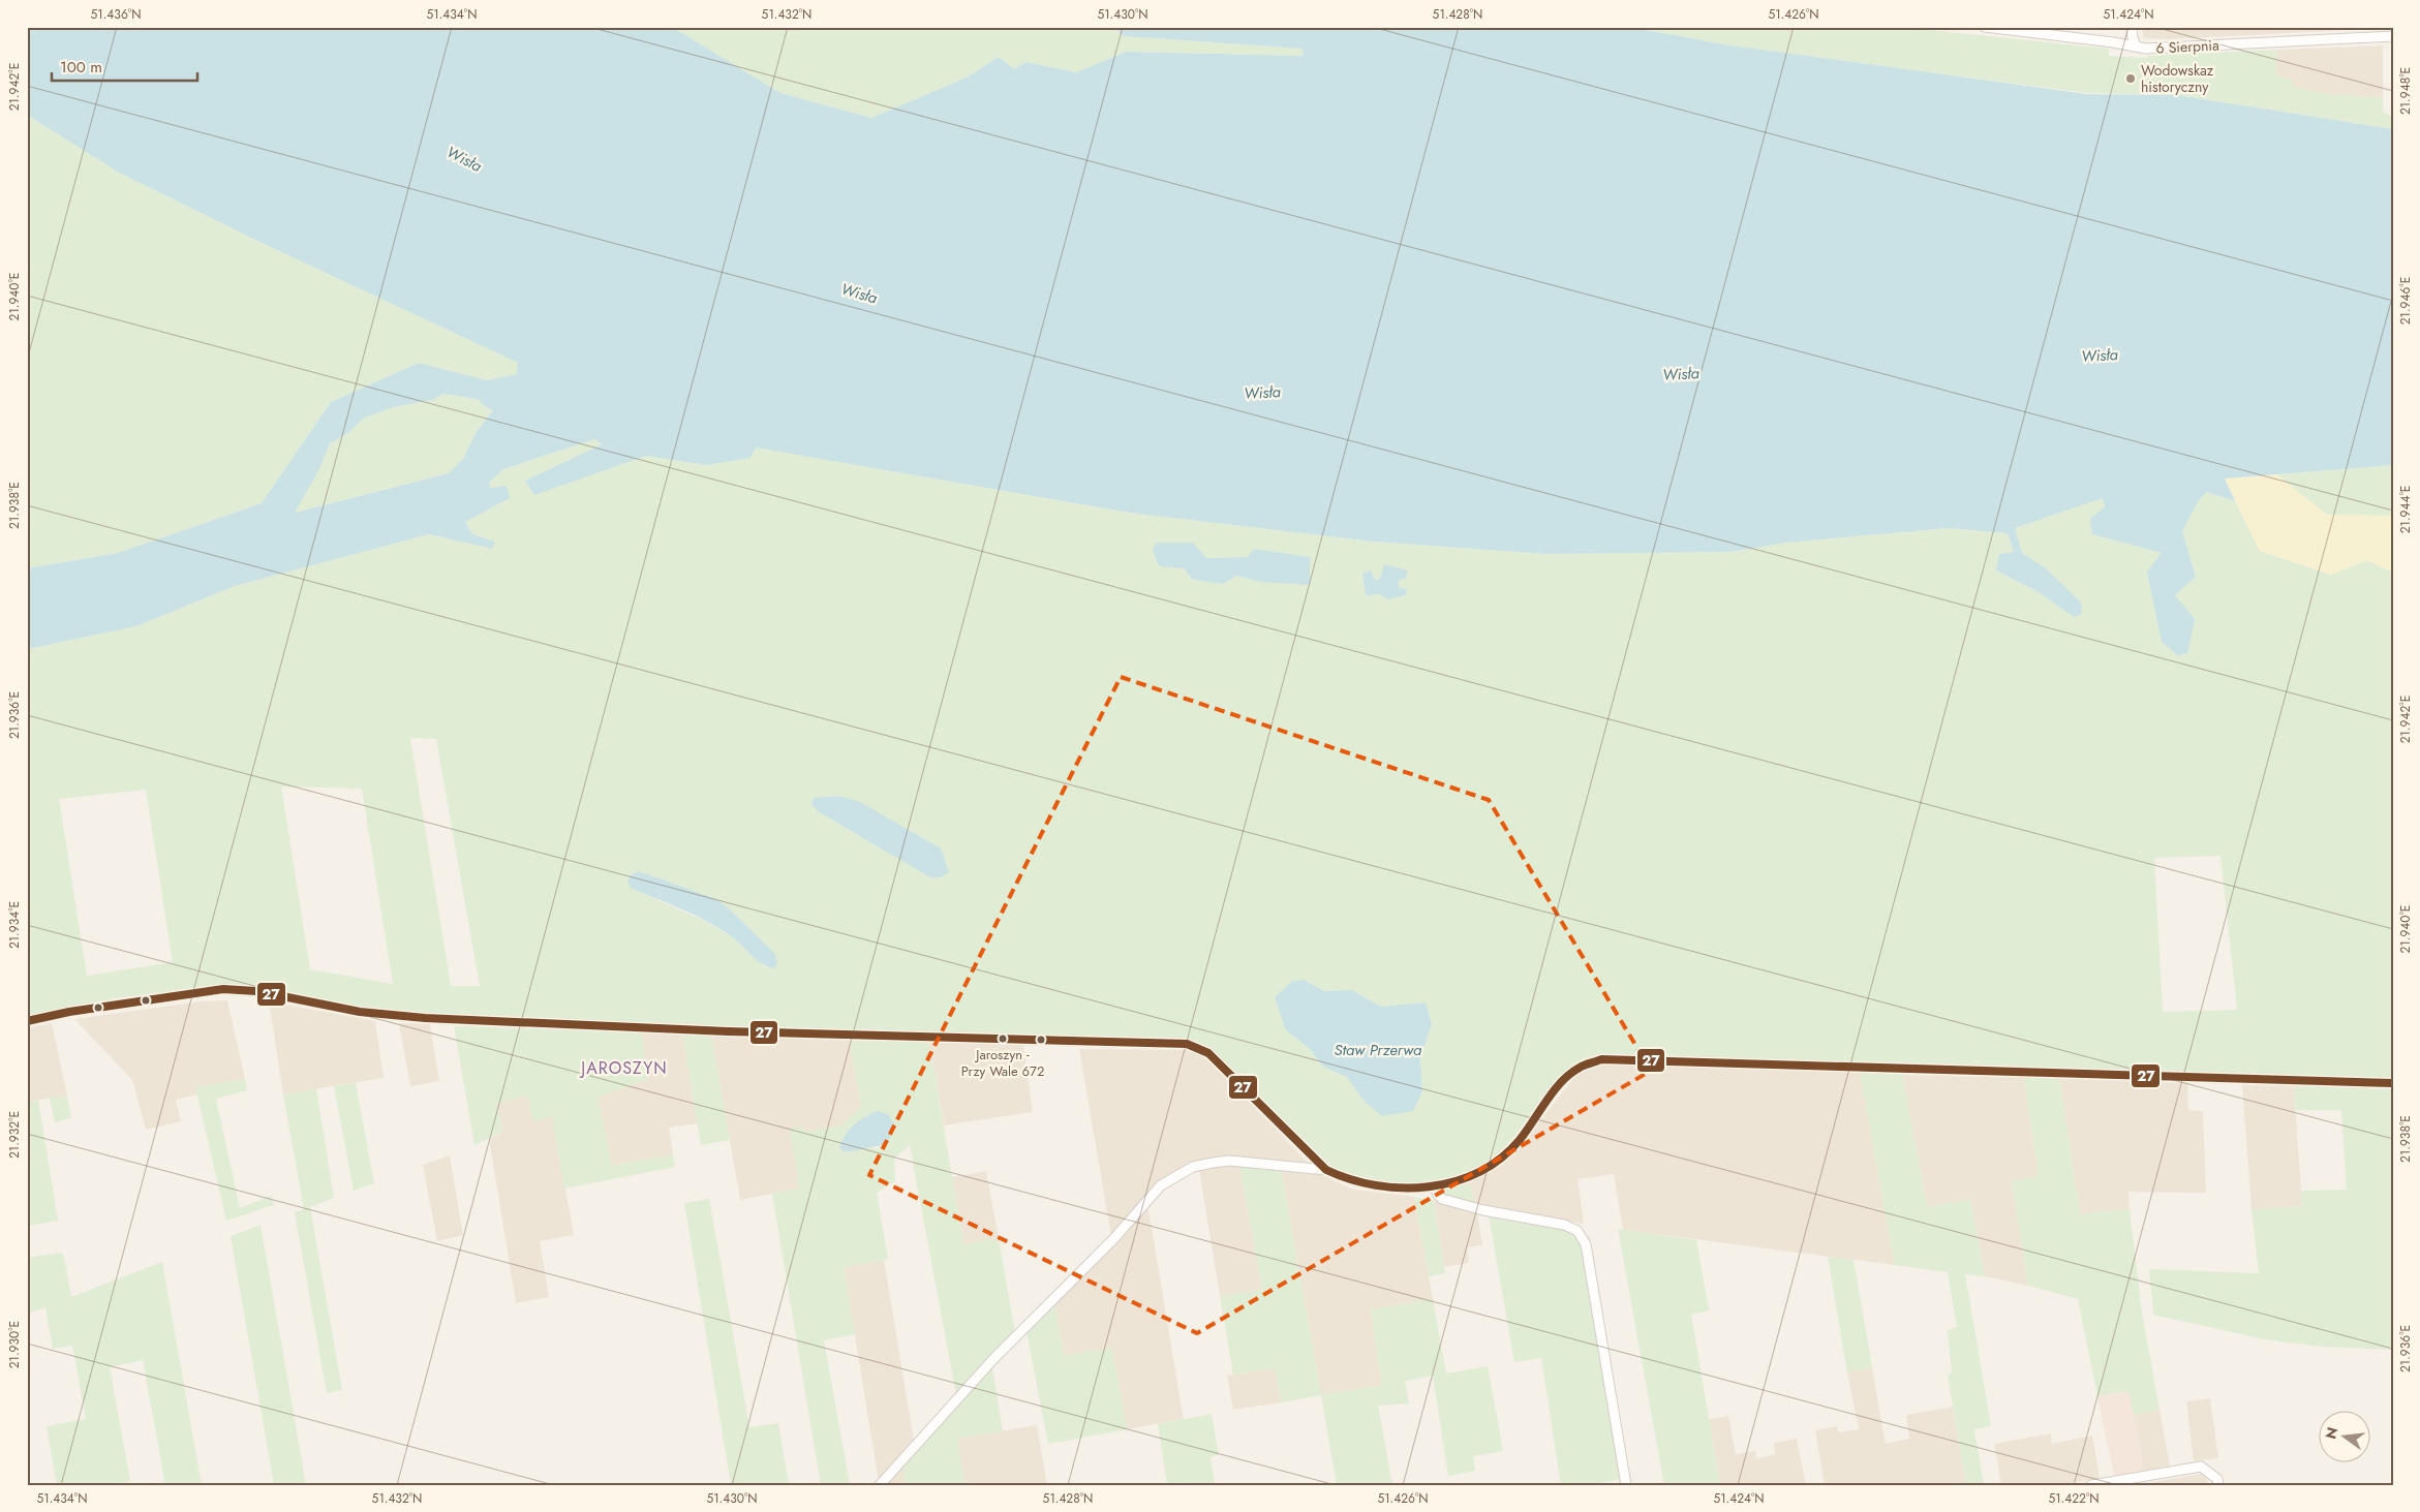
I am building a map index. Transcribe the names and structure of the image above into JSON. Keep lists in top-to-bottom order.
{
  "streets": {
    "street": ["6 Sierpnia"]
  },
  "districts": ["JAROSZYN"],
  "water": ["Wisła", "Staw Przerwa"],
  "places": ["Wodowskaz historyczny", "Jaroszyn - Przy Wale 672"],
  "lines": ["transit line 27"],
  "scale_bar": "100 m",
  "north": "left",
  "coordinates": [
    "51.436°N",
    "51.434°N",
    "51.432°N",
    "51.430°N",
    "51.428°N",
    "51.426°N",
    "51.424°N",
    "21.942°E",
    "21.948°E",
    "21.940°E",
    "21.946°E",
    "21.938°E",
    "21.944°E",
    "21.936°E",
    "21.934°E",
    "21.932°E",
    "21.930°E",
    "51.422°N"
  ]
}
